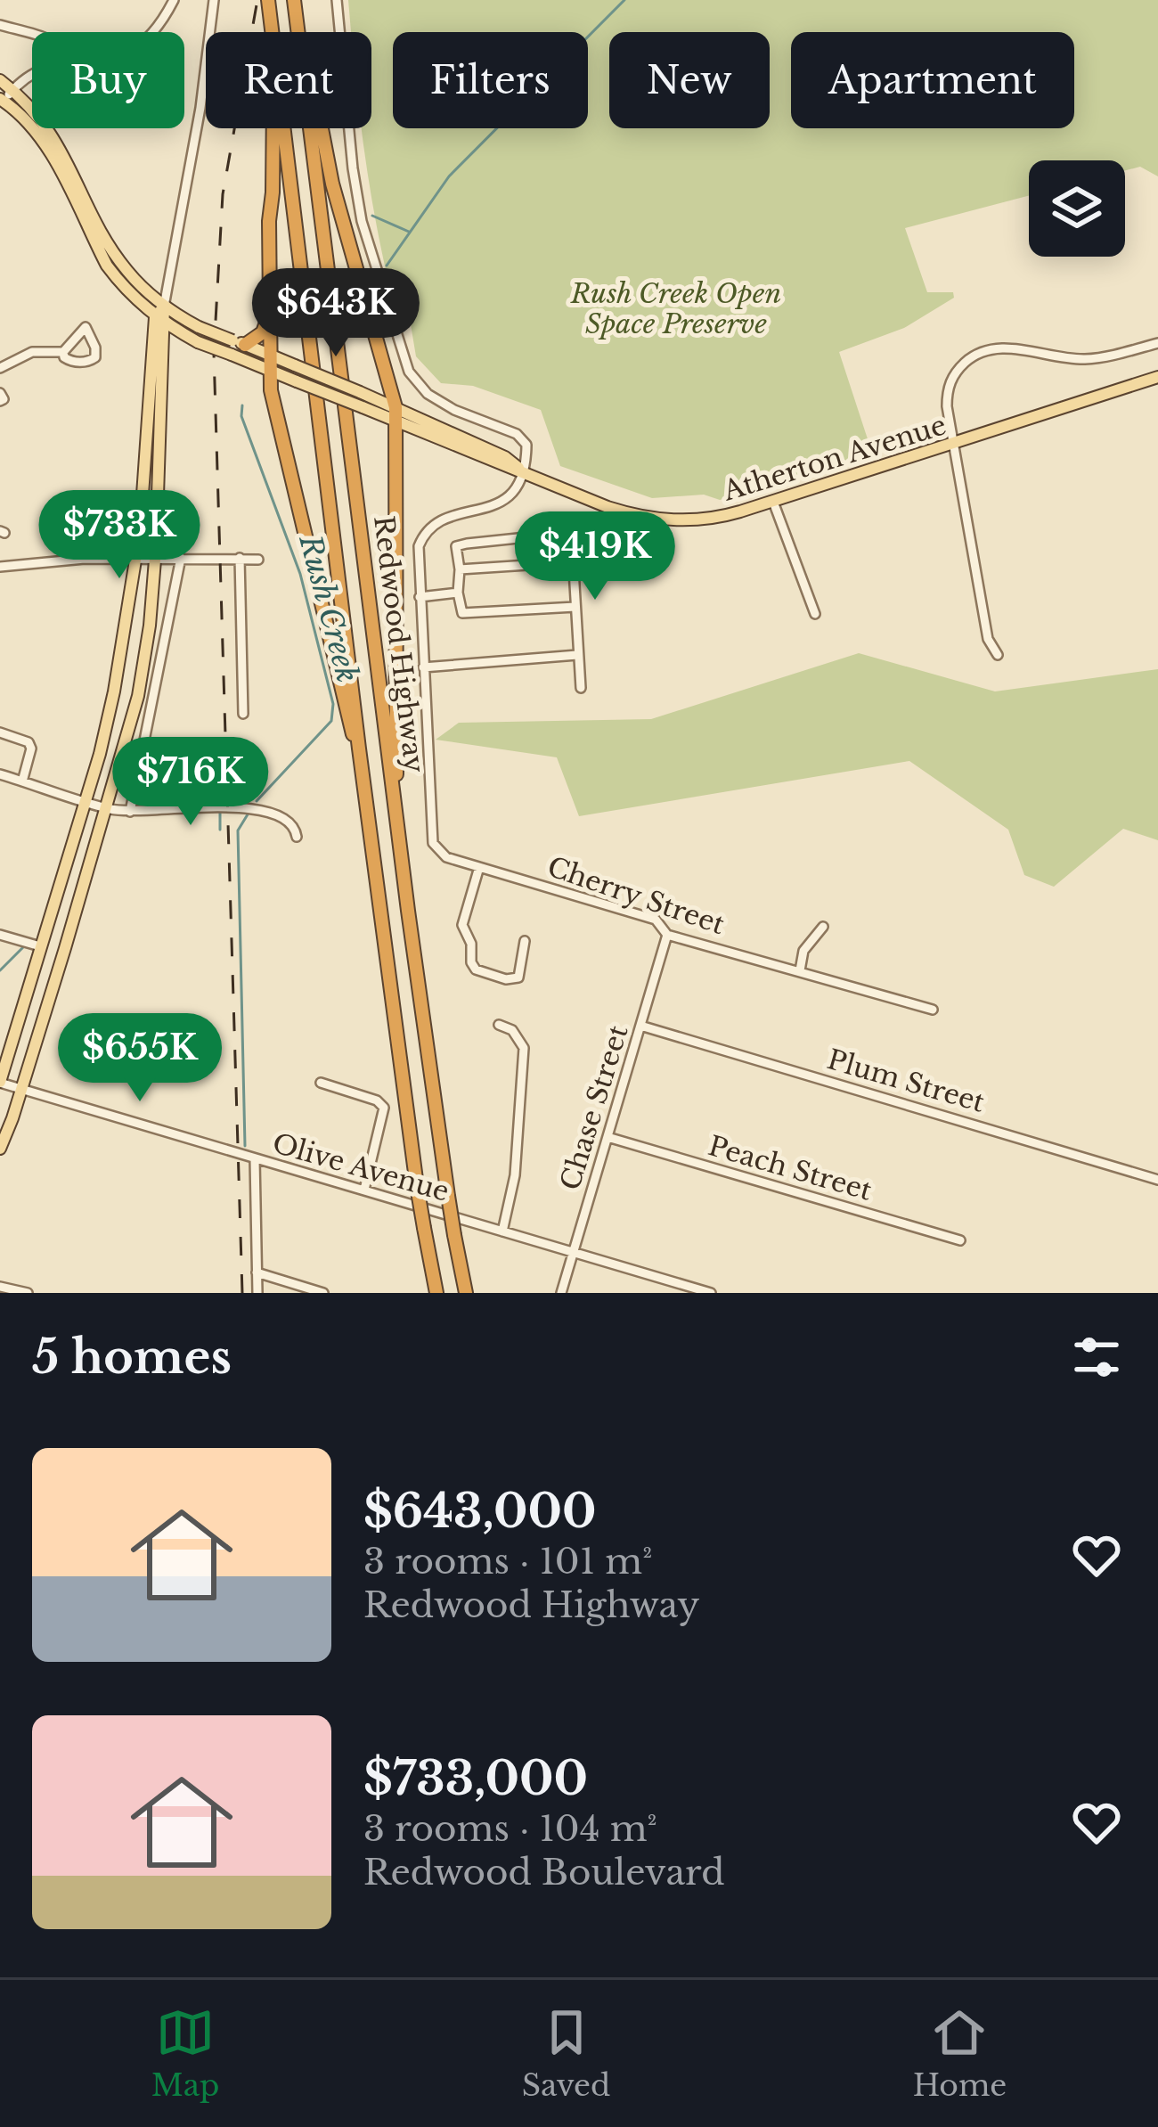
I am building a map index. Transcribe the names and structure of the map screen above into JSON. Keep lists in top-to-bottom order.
{
  "streets": {
    "highway": ["Redwood Highway"],
    "main road": ["Atherton Avenue"],
    "street": [
      "Cherry Street",
      "Plum Street",
      "Chase Street",
      "Olive Avenue",
      "Peach Street"
    ]
  },
  "crossings": [
    ["Cherry Street", "Chase Street"],
    ["Plum Street", "Chase Street"],
    ["Chase Street", "Olive Avenue"],
    ["Chase Street", "Peach Street"]
  ],
  "water": ["Rush Creek"],
  "parks": ["Rush Creek Open Space Preserve"],
  "page": {
    "chip": [
      "Buy",
      "Rent",
      "Filters",
      "New",
      "Apartment"
    ],
    "price": [
      "$643K",
      "$733K",
      "$419K",
      "$716K",
      "$655K"
    ],
    "heading": "5 homes",
    "list": [
      {
        "name": "$643,000",
        "note": "3 rooms · 101 m² · Redwood Highway"
      },
      {
        "name": "$733,000",
        "note": "3 rooms · 104 m² · Redwood Boulevard"
      }
    ],
    "tabs": ["Map", "Saved", "Home"]
  }
}
